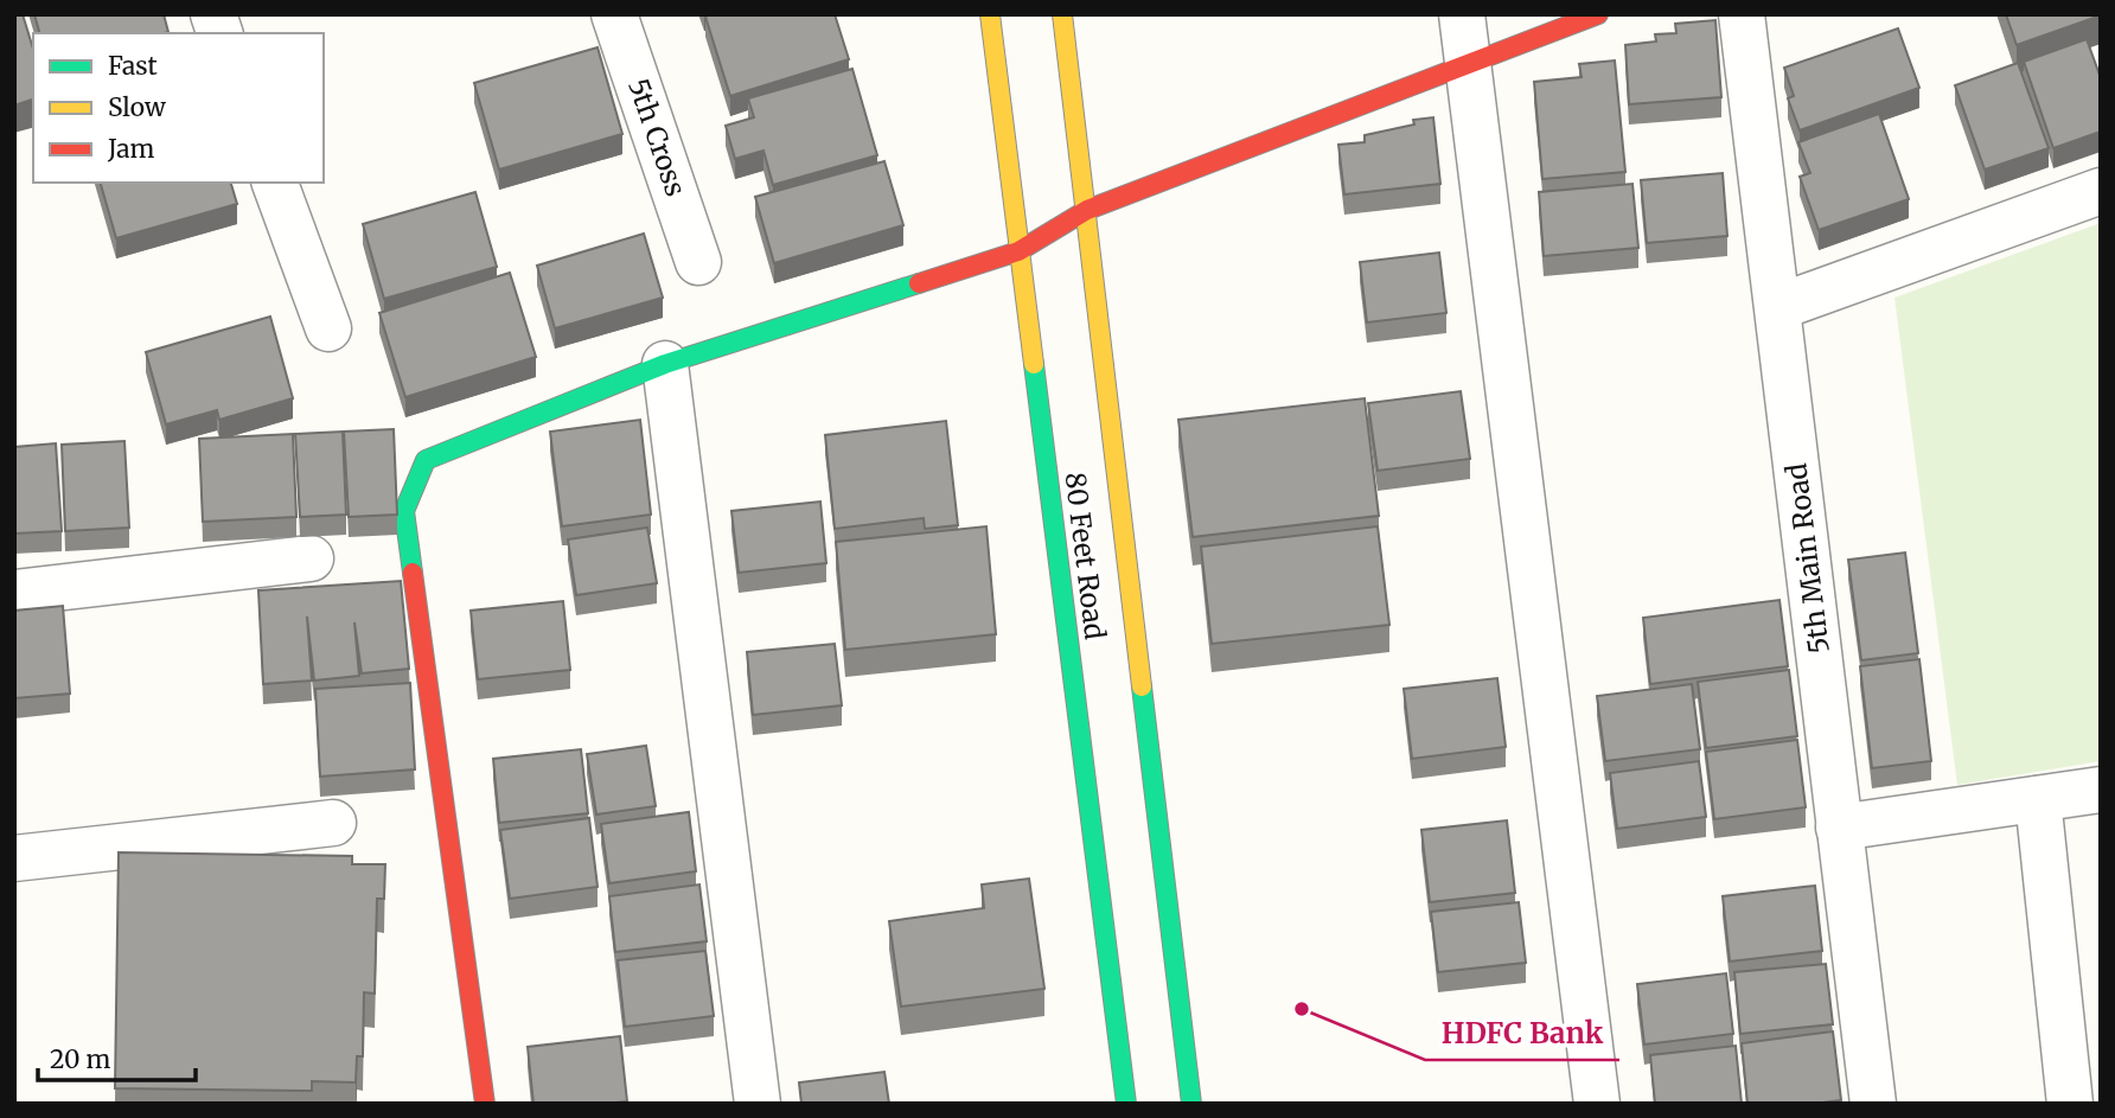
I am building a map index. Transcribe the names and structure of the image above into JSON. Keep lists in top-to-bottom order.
{
  "streets": {
    "main road": ["80 Feet Road"],
    "street": ["5th Cross", "5th Main Road"]
  },
  "places": ["HDFC Bank"],
  "legend": ["Fast", "Slow", "Jam"],
  "scale_bar": "20 m"
}
